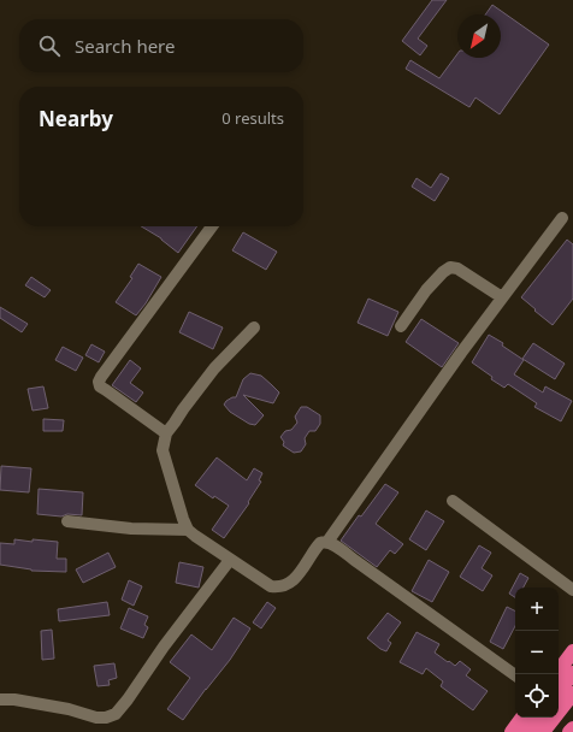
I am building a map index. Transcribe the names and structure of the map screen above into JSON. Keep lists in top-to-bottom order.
{
  "north": "bottom left",
  "page": {
    "search": "Search here",
    "heading": ["Nearby", "0 results"],
    "map_buttons": ["+", "−"]
  }
}
